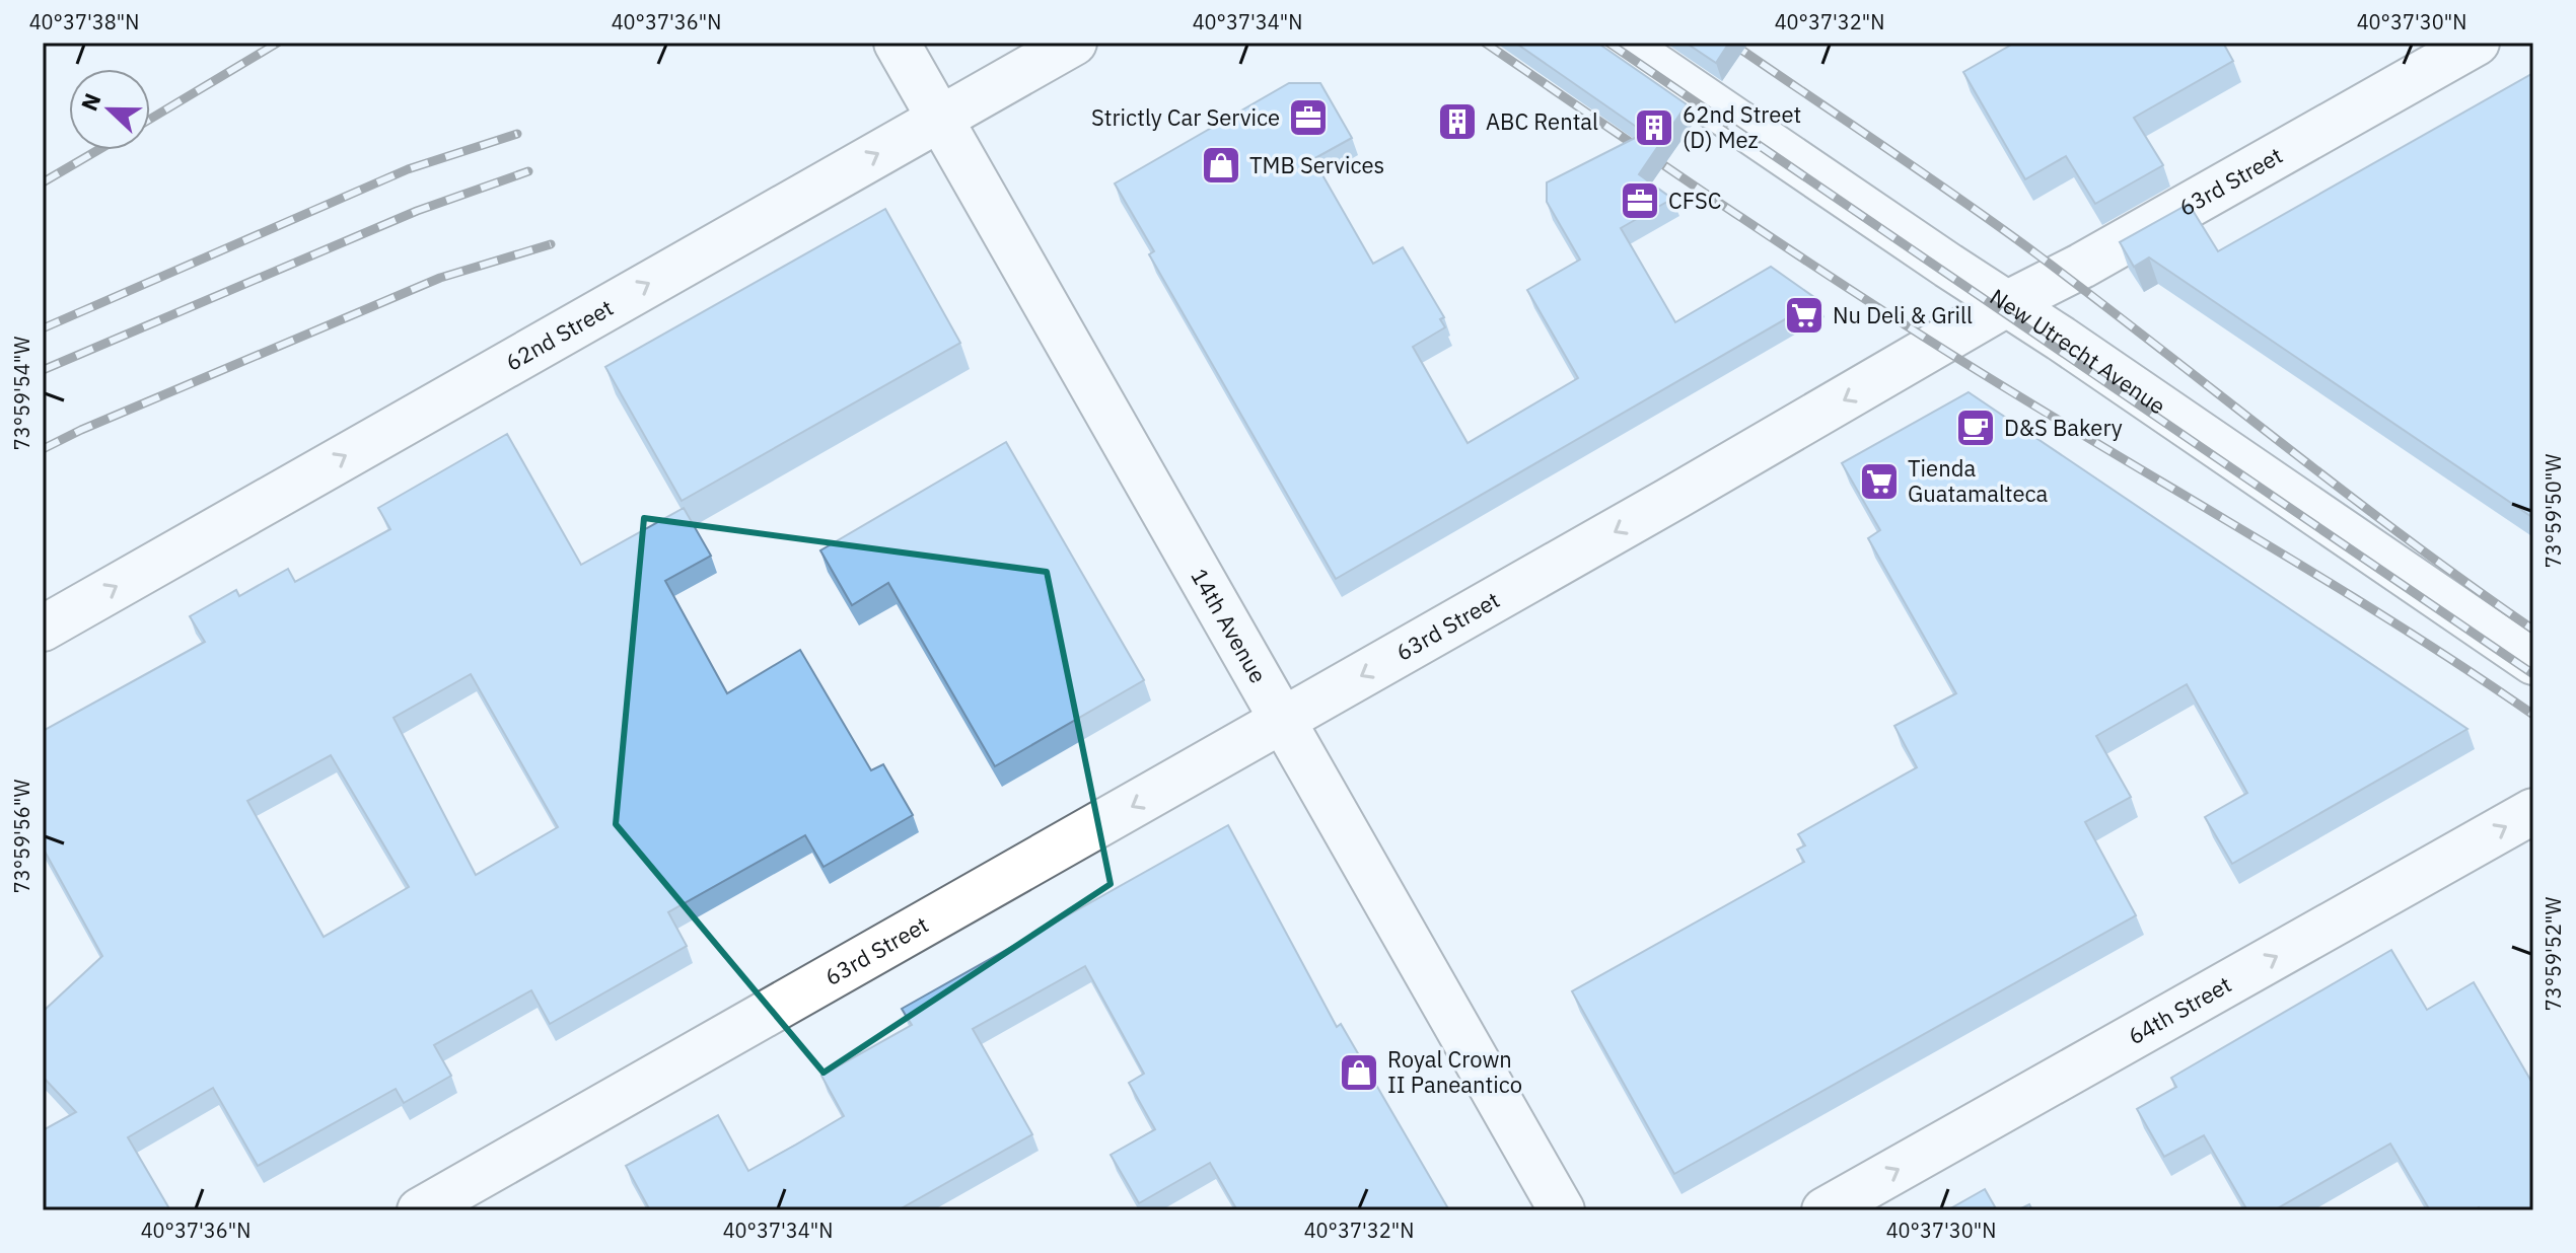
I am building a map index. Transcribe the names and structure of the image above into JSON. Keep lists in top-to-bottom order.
{
  "streets": {
    "street": [
      "63rd Street",
      "62nd Street",
      "New Utrecht Avenue",
      "14th Avenue",
      "64th Street"
    ]
  },
  "crossings": [
    ["63rd Street", "New Utrecht Avenue"],
    ["63rd Street", "14th Avenue"],
    ["62nd Street", "14th Avenue"]
  ],
  "one_way": ["63rd Street", "62nd Street", "64th Street"],
  "places": {
    "office": ["Strictly Car Service", "CFSC"],
    "building": ["ABC Rental", "62nd Street (D) Mez"],
    "shop": ["TMB Services", "Royal Crown II Paneantico"],
    "supermarket": ["Nu Deli & Grill", "Tienda Guatamalteca"],
    "cafe": ["D&S Bakery"]
  },
  "north": "left",
  "coordinates": [
    "40°37'38\"N",
    "40°37'36\"N",
    "40°37'34\"N",
    "40°37'32\"N",
    "40°37'30\"N",
    "73°59'54\"W",
    "73°59'50\"W",
    "73°59'56\"W",
    "73°59'52\"W"
  ]
}
